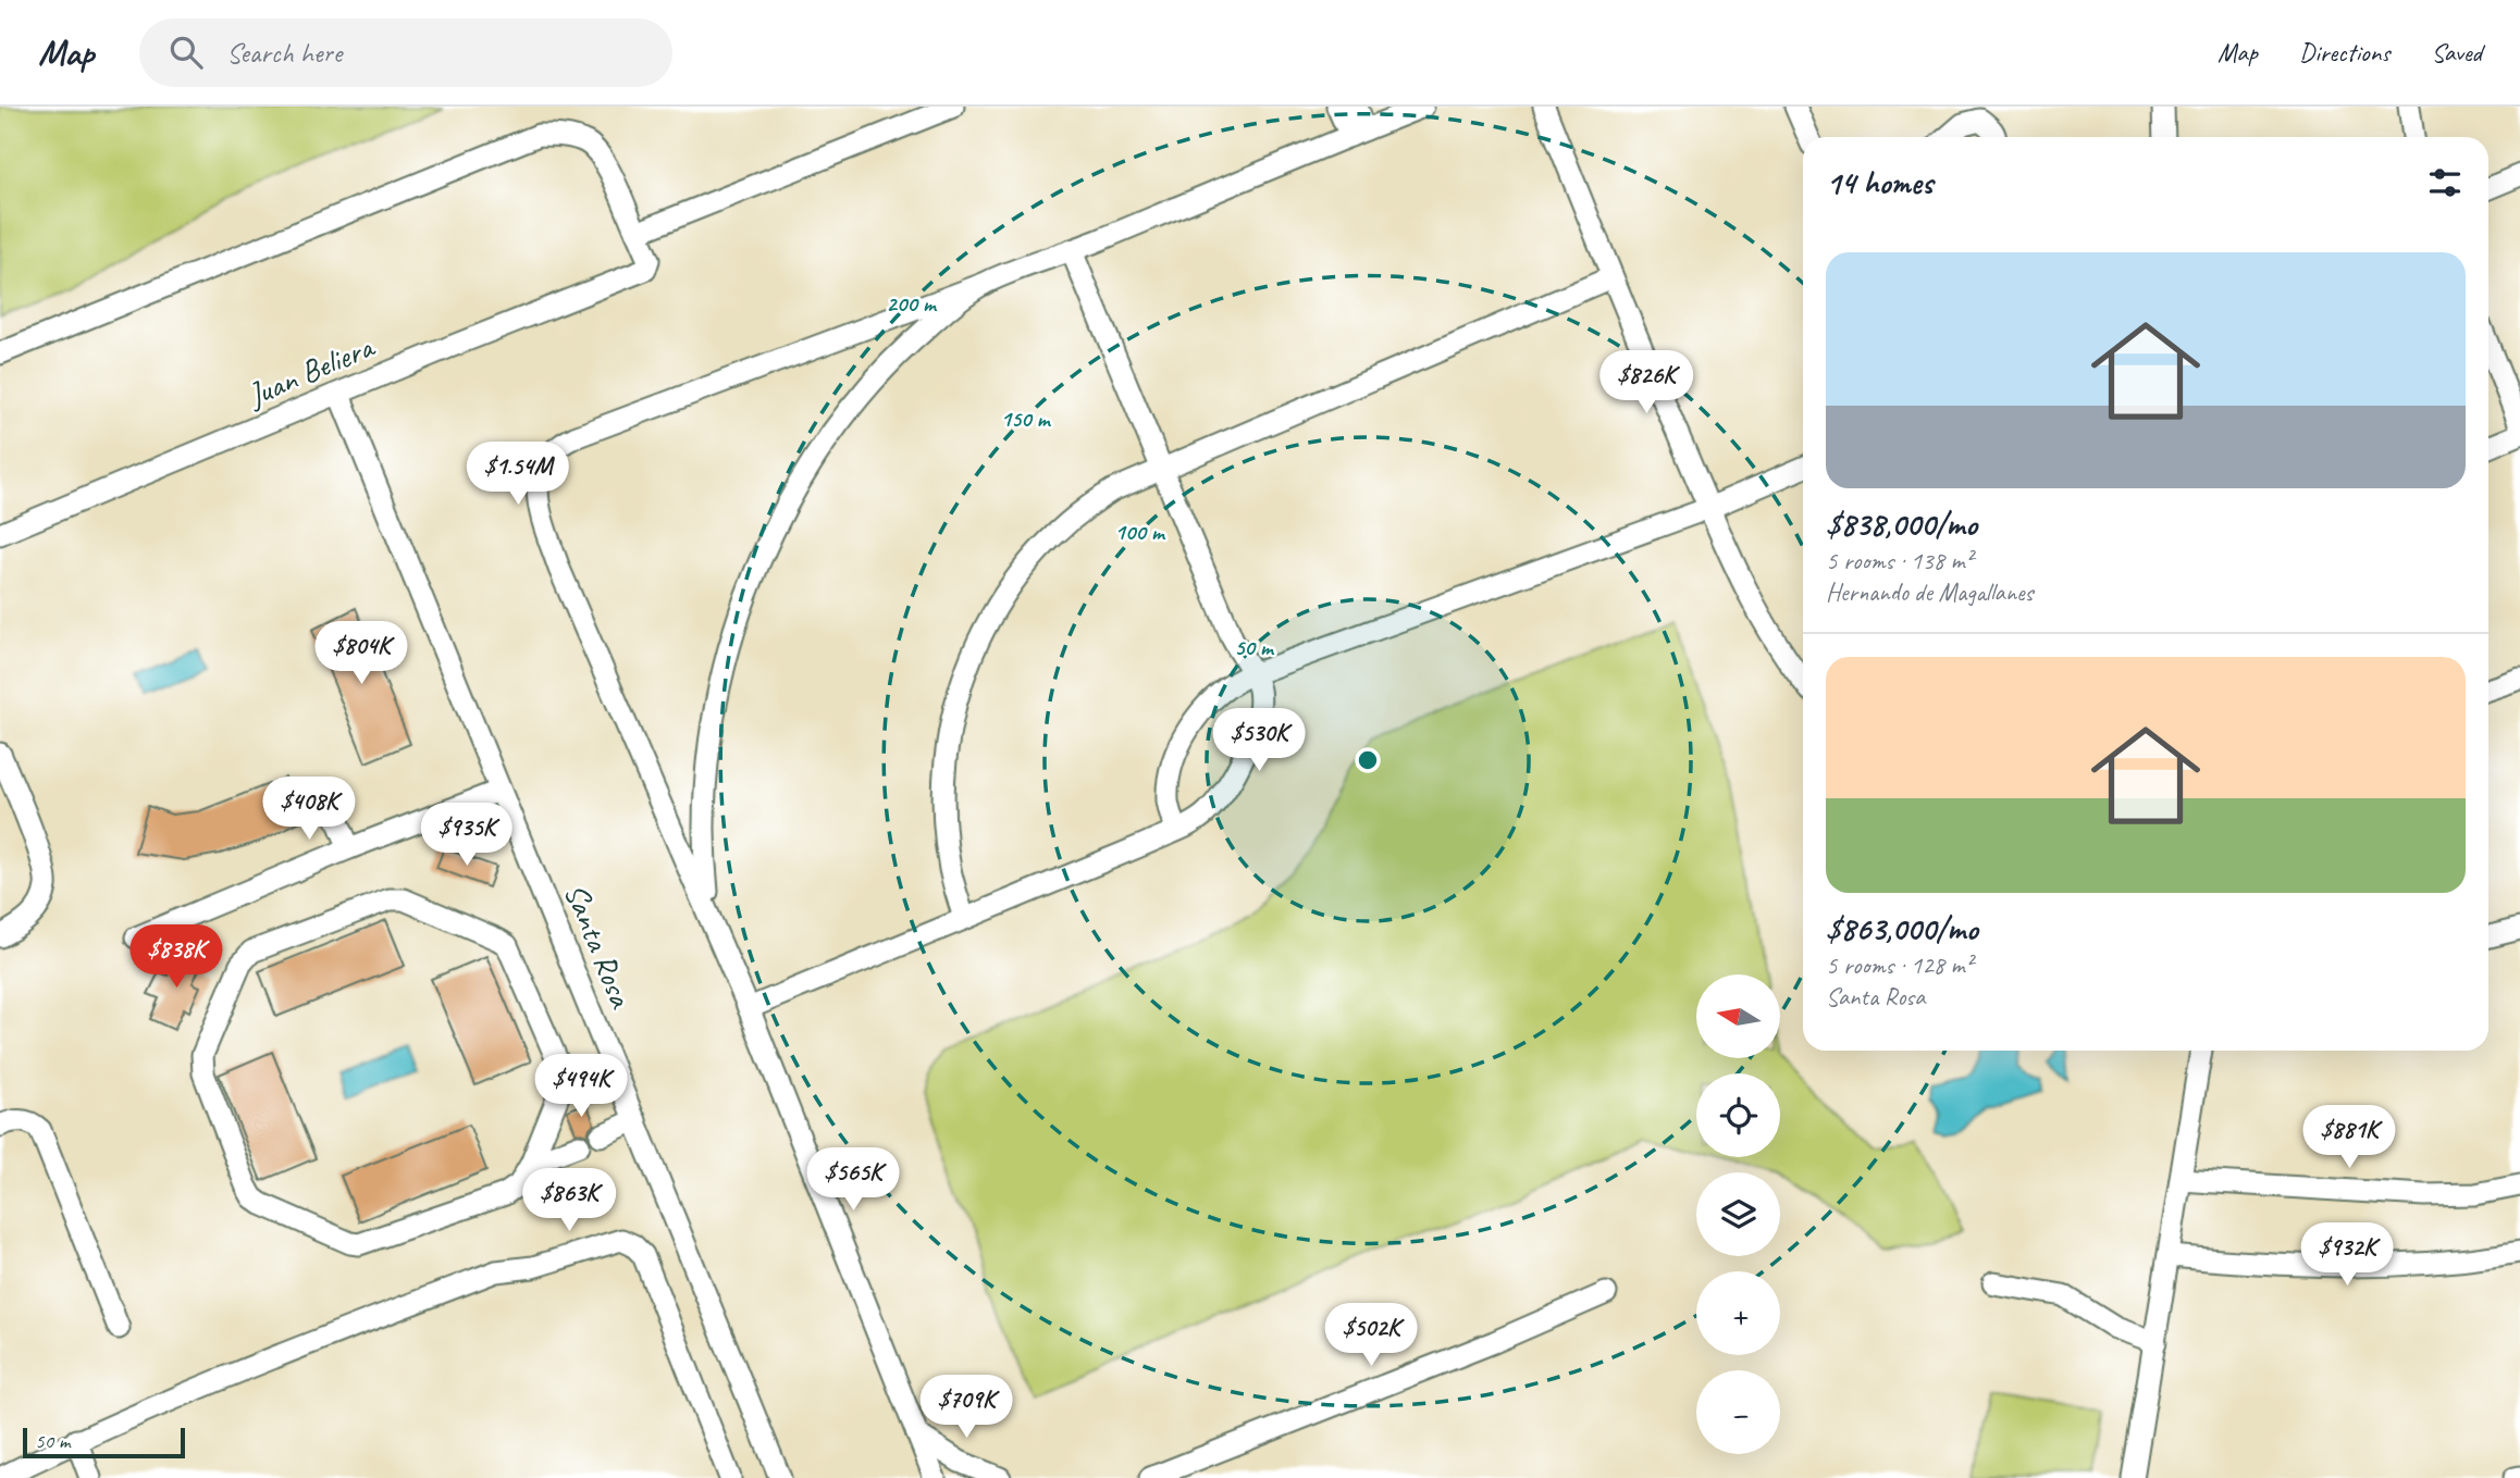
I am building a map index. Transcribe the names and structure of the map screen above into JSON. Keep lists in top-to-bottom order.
{
  "streets": {
    "street": ["Juan Beliera", "Santa Rosa"]
  },
  "crossings": [
    ["Juan Beliera", "Santa Rosa"]
  ],
  "scale_bar": "50 m",
  "north": "left",
  "page": {
    "header": "Map",
    "search": "Search here",
    "nav": ["Map", "Directions", "Saved"],
    "heading": "14 homes",
    "list": [
      {
        "name": "$838,000/mo",
        "note": "5 rooms · 138 m² · Hernando de Magallanes"
      },
      {
        "name": "$863,000/mo",
        "note": "5 rooms · 128 m² · Santa Rosa"
      }
    ],
    "price": [
      "$826K",
      "$1.54M",
      "$804K",
      "$530K",
      "$408K",
      "$935K",
      "$838K",
      "$494K",
      "$881K",
      "$565K",
      "$863K",
      "$932K",
      "$502K",
      "$709K"
    ],
    "map_buttons": ["+", "−"],
    "scale": "50 m"
  },
  "rings": [
    "200 m",
    "150 m",
    "100 m",
    "50 m"
  ]
}
